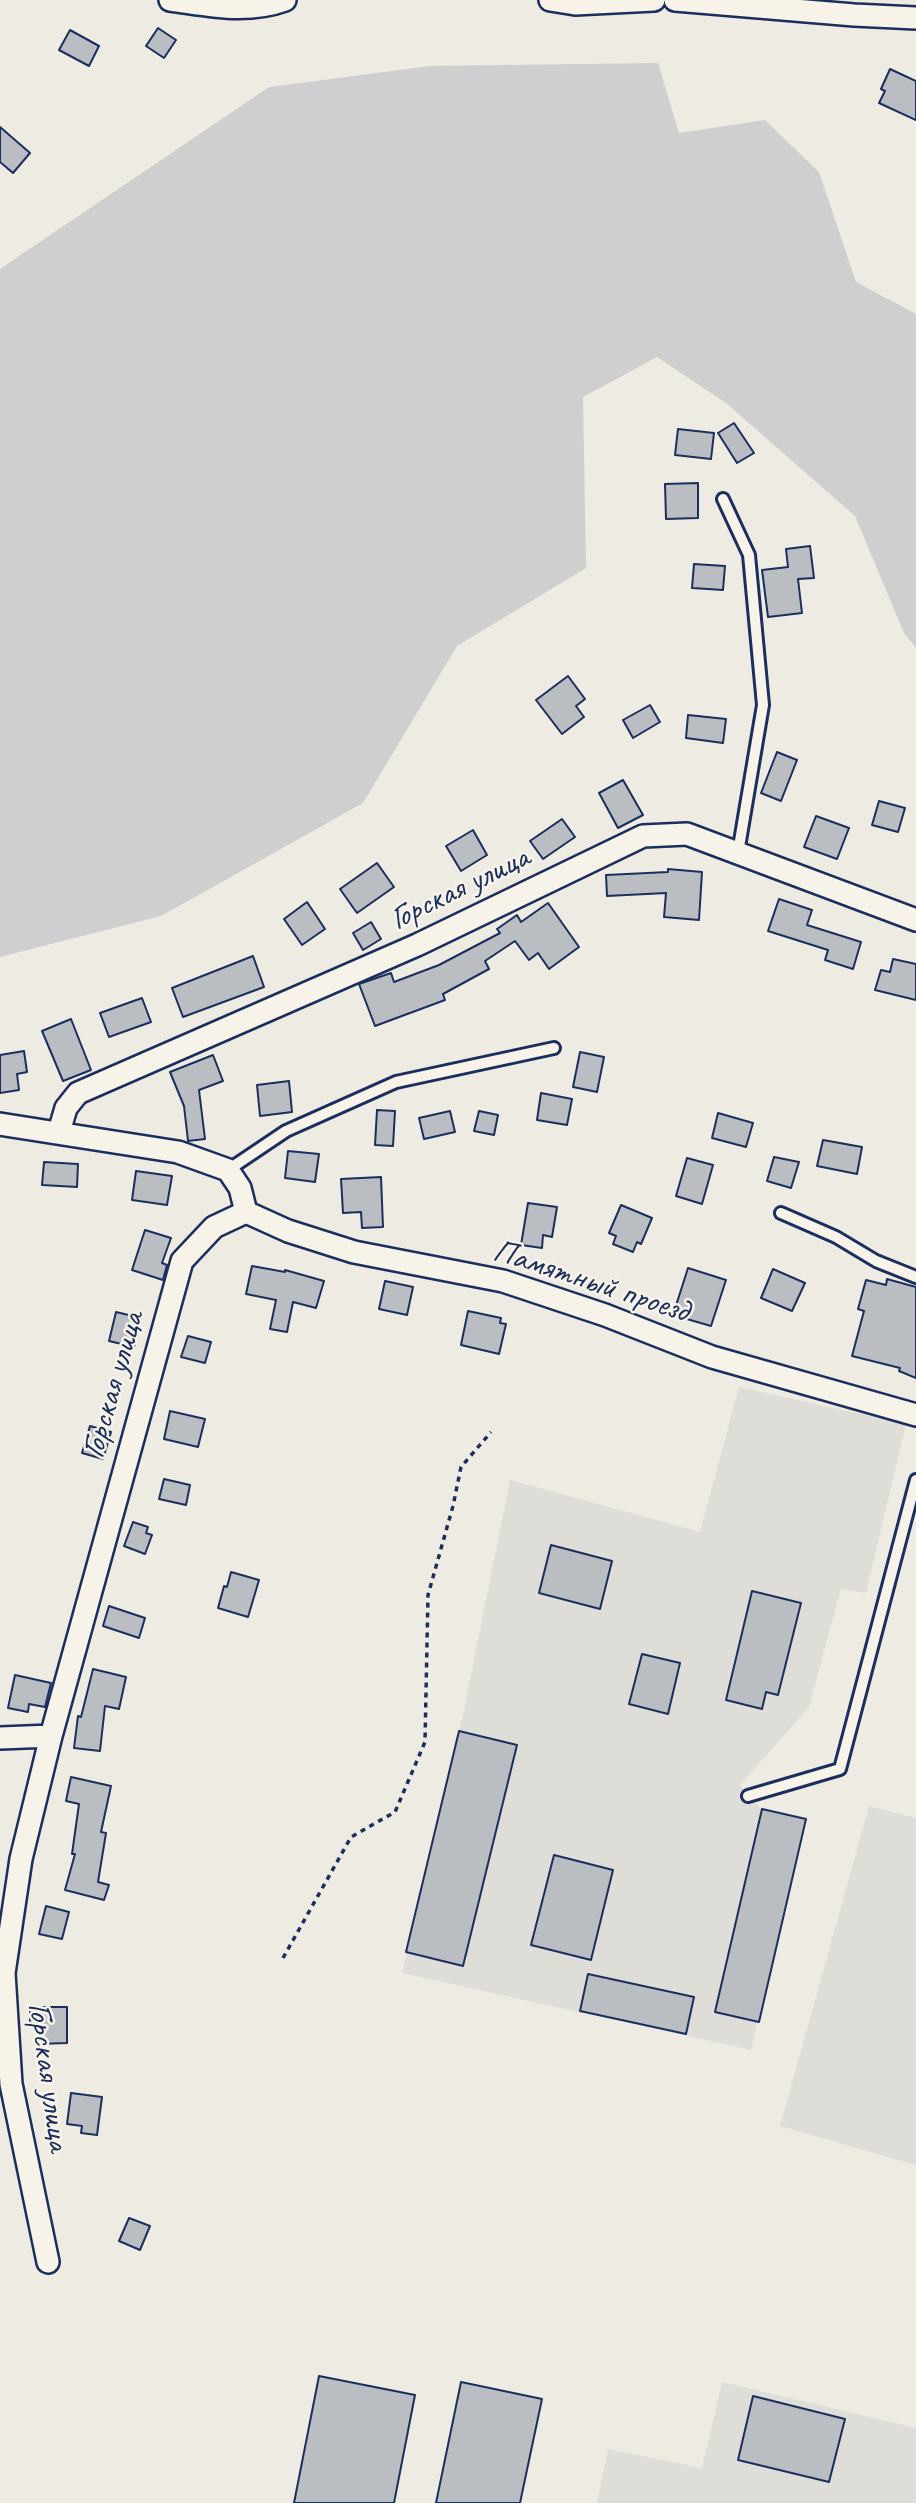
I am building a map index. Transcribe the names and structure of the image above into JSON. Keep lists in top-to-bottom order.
{
  "streets": {
    "street": ["Горская улица", "Памятный проезд"]
  },
  "crossings": [
    ["Горская улица", "Памятный проезд"]
  ]
}
